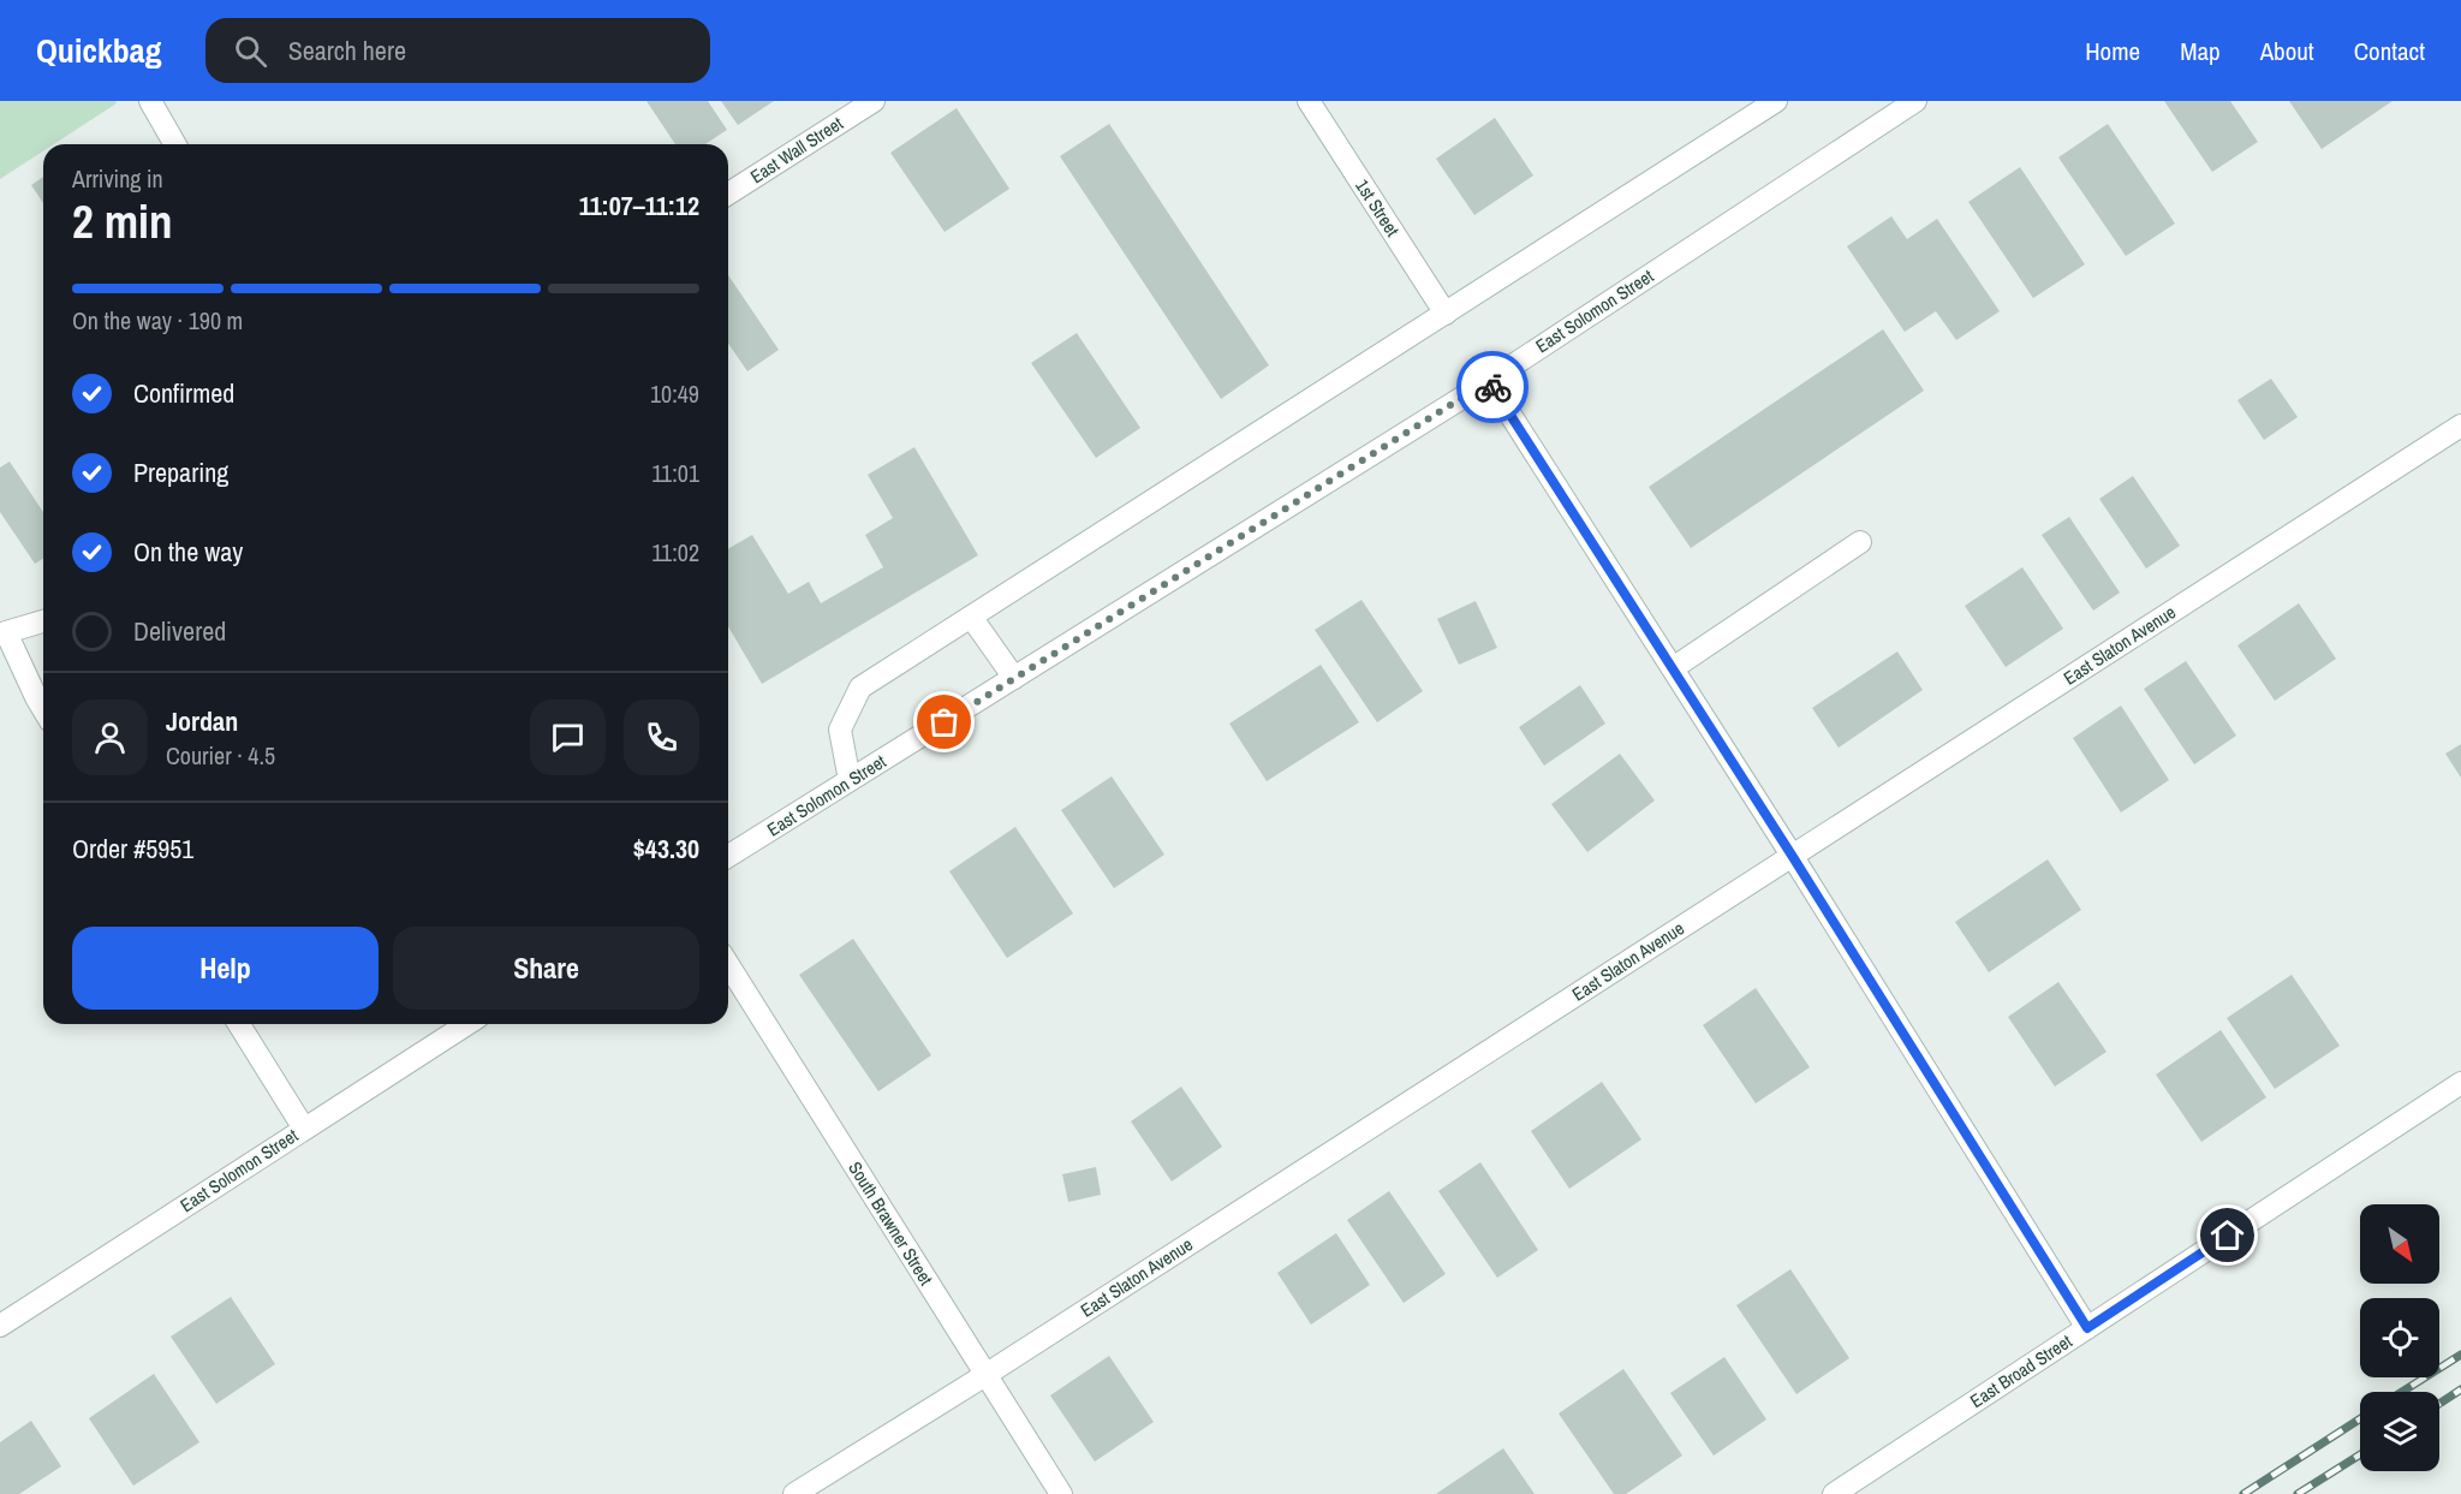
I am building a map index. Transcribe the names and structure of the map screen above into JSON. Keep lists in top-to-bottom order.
{
  "streets": {
    "street": [
      "East Wall Street",
      "1st Street",
      "East Solomon Street",
      "East Slaton Avenue",
      "South Brawner Street",
      "East Broad Street"
    ]
  },
  "crossings": [
    ["East Slaton Avenue", "South Brawner Street"]
  ],
  "north": "bottom right",
  "page": {
    "header": "Quickbag",
    "search": "Search here",
    "nav": [
      "Home",
      "Map",
      "About",
      "Contact"
    ],
    "heading": ["2 min", "Arriving in", "11:07–11:12"],
    "panel": [
      "Jordan",
      "Courier · 4.5",
      "Order #5951",
      "$43.30"
    ],
    "bar": "On the way · 190 m",
    "list": [
      ["Confirmed", "10:49"],
      ["Preparing", "11:01"],
      ["On the way", "11:02"],
      "Delivered"
    ],
    "buttons": ["Help", "Share"]
  }
}
